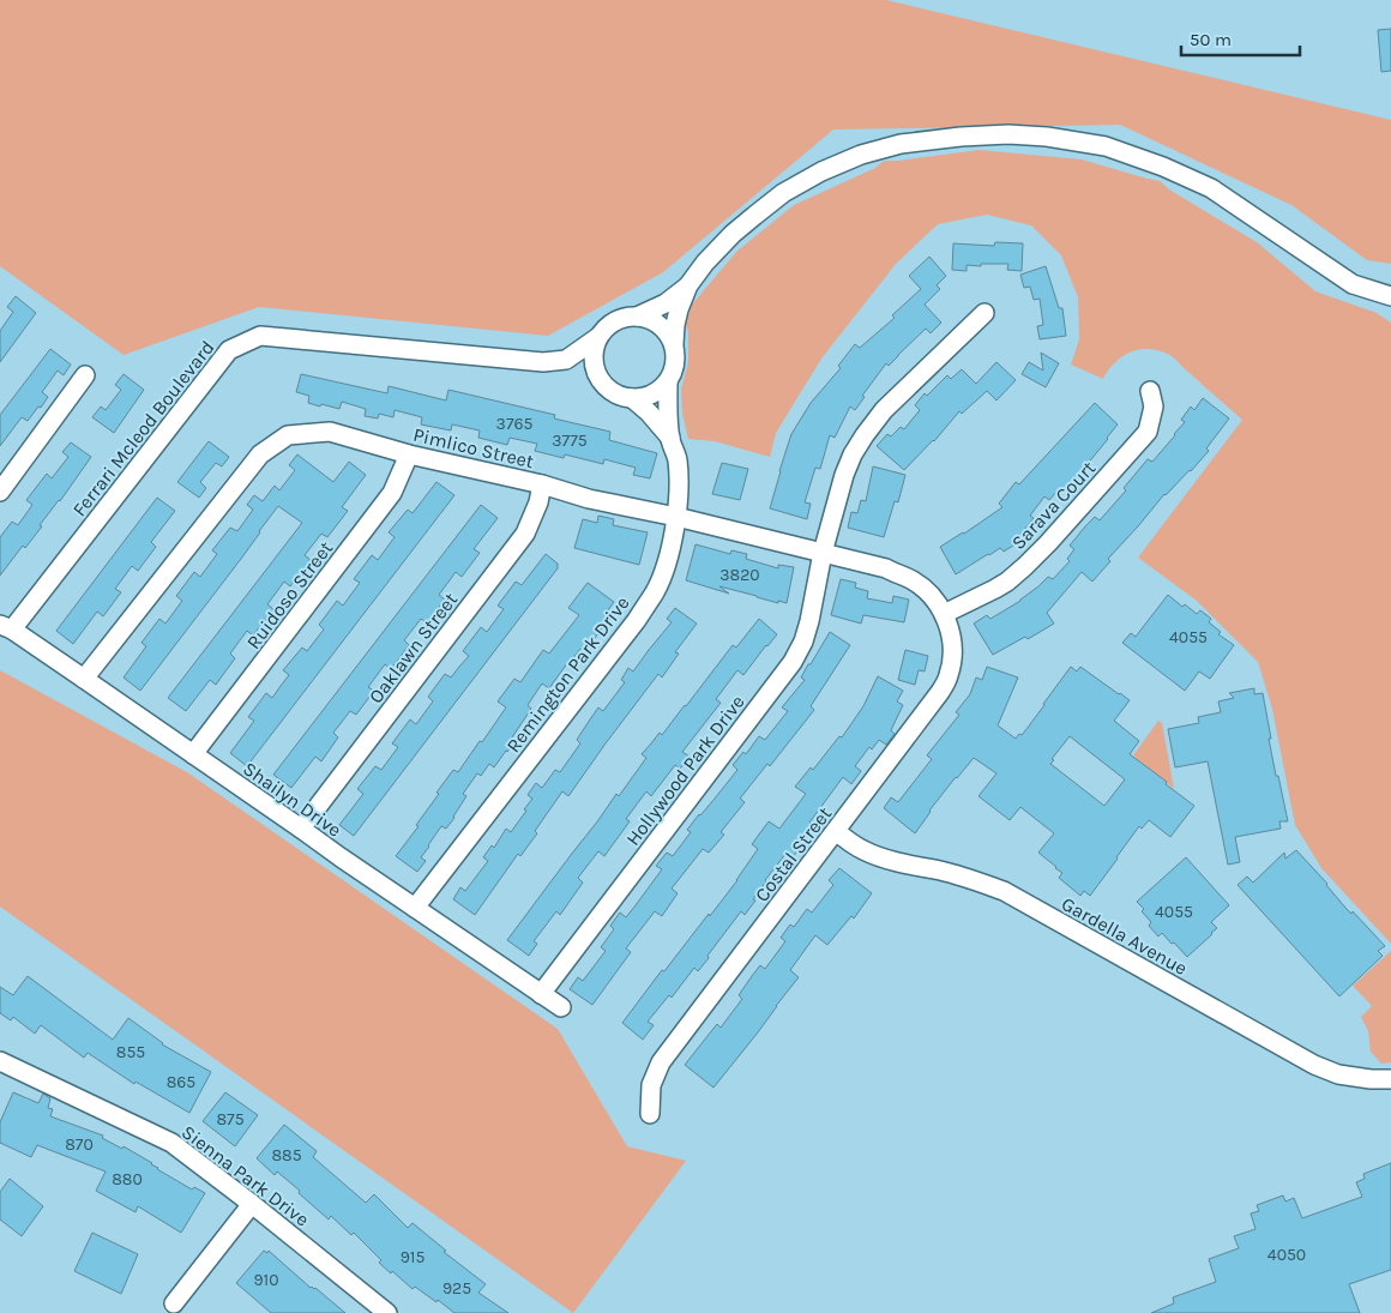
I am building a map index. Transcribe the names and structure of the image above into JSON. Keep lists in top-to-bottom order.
{
  "streets": {
    "street": [
      "Ferrari Mcleod Boulevard",
      "Pimlico Street",
      "Sarava Court",
      "Ruidoso Street",
      "Oaklawn Street",
      "Remington Park Drive",
      "Hollywood Park Drive",
      "Shailyn Drive",
      "Costal Street",
      "Gardella Avenue",
      "Sienna Park Drive"
    ]
  },
  "crossings": [
    ["Ferrari Mcleod Boulevard", "Shailyn Drive"],
    ["Pimlico Street", "Sarava Court"],
    ["Pimlico Street", "Ruidoso Street"],
    ["Pimlico Street", "Oaklawn Street"],
    ["Pimlico Street", "Remington Park Drive"],
    ["Pimlico Street", "Hollywood Park Drive"],
    ["Pimlico Street", "Shailyn Drive"],
    ["Pimlico Street", "Costal Street"],
    ["Sarava Court", "Costal Street"],
    ["Ruidoso Street", "Shailyn Drive"],
    ["Oaklawn Street", "Shailyn Drive"],
    ["Remington Park Drive", "Shailyn Drive"],
    ["Hollywood Park Drive", "Shailyn Drive"],
    ["Costal Street", "Gardella Avenue"]
  ],
  "house_numbers": [
    "3765",
    "3775",
    "3820",
    "4055",
    "4055",
    "855",
    "865",
    "875",
    "870",
    "885",
    "880",
    "4050",
    "915",
    "910",
    "925"
  ],
  "scale_bar": "50 m"
}
